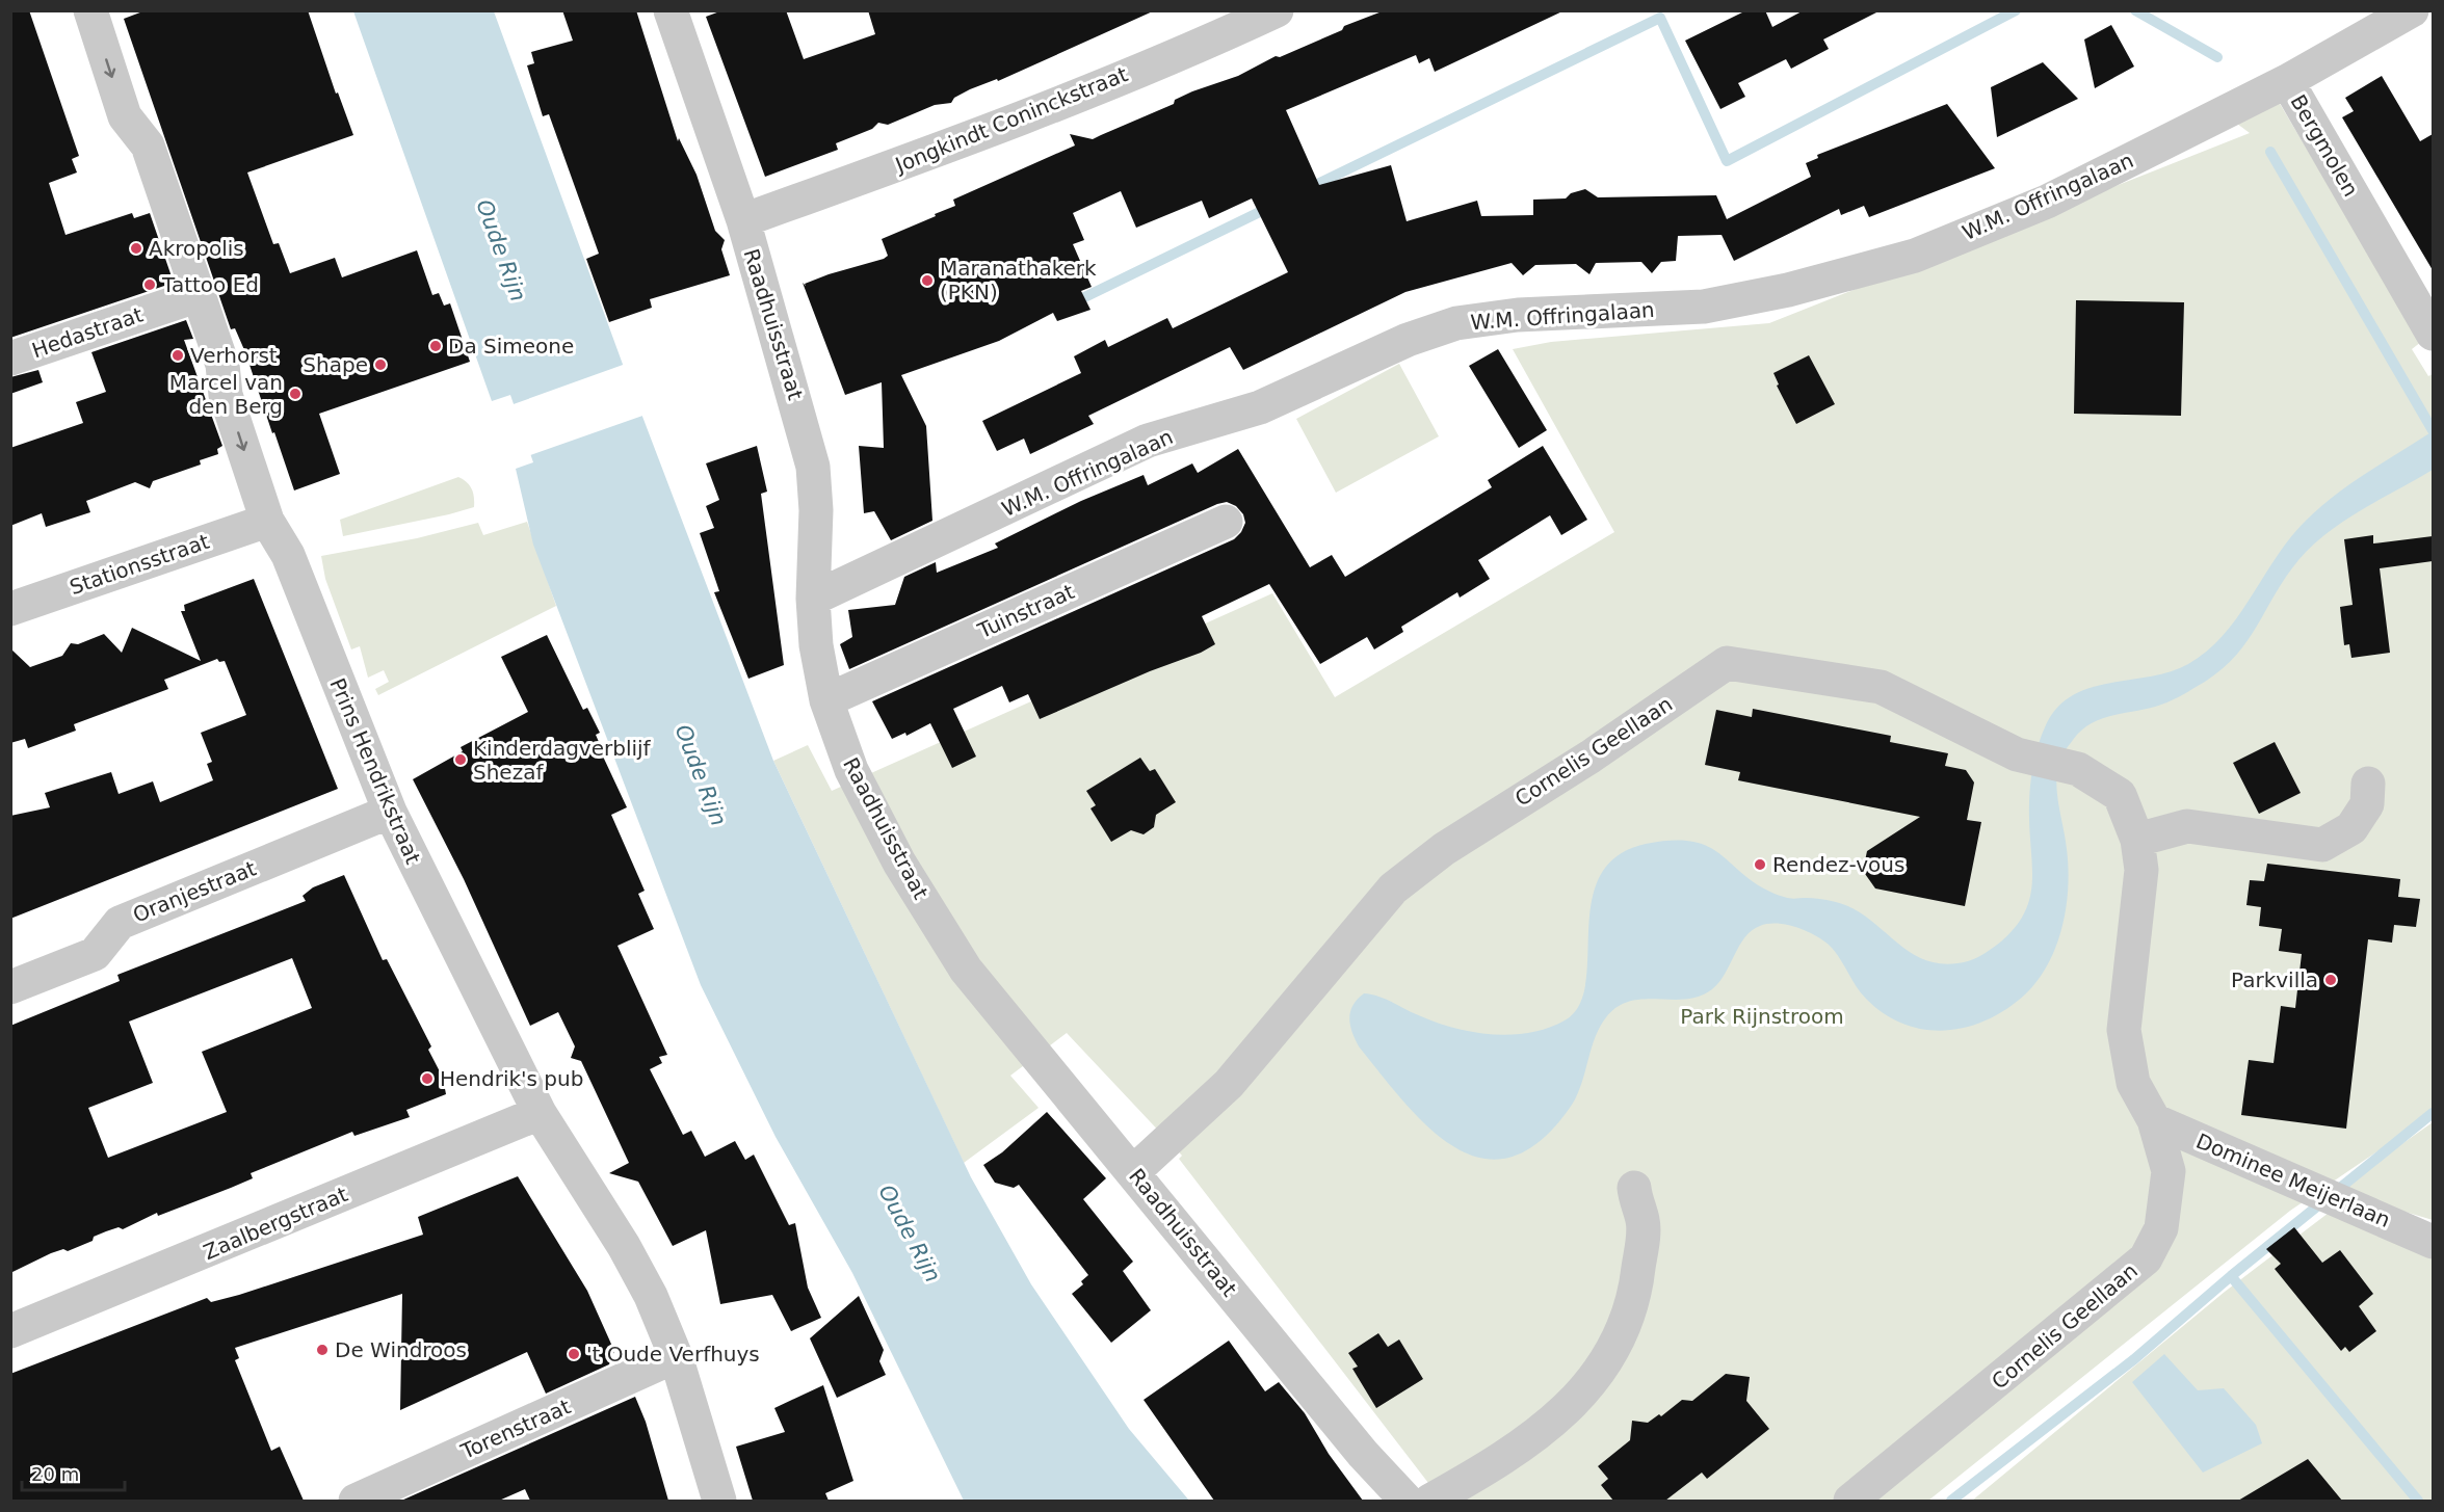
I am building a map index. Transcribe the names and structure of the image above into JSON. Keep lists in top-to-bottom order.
{
  "streets": {
    "street": [
      "Jongkindt Coninckstraat",
      "Bergmolen",
      "W.M. Offringalaan",
      "Raadhuisstraat",
      "Hedastraat",
      "Stationsstraat",
      "Tuinstraat",
      "Cornelis Geellaan",
      "Prins Hendrikstraat",
      "Oranjestraat",
      "Dominee Meijerlaan",
      "Zaalbergstraat",
      "Torenstraat"
    ]
  },
  "crossings": [
    ["Jongkindt Coninckstraat", "Raadhuisstraat"],
    ["Bergmolen", "W.M. Offringalaan"],
    ["W.M. Offringalaan", "Raadhuisstraat"],
    ["Raadhuisstraat", "Tuinstraat"],
    ["Raadhuisstraat", "Cornelis Geellaan"],
    ["Hedastraat", "Prins Hendrikstraat"],
    ["Stationsstraat", "Prins Hendrikstraat"],
    ["Cornelis Geellaan", "Dominee Meijerlaan"],
    ["Prins Hendrikstraat", "Oranjestraat"],
    ["Prins Hendrikstraat", "Zaalbergstraat"],
    ["Prins Hendrikstraat", "Torenstraat"]
  ],
  "water": ["Oude Rijn"],
  "parks": ["Park Rijnstroom"],
  "places": [
    "Akropolis",
    "Maranathakerk (PKN)",
    "Tattoo Ed",
    "Da Simeone",
    "Verhorst",
    "Shape",
    "Marcel van den Berg",
    "Kinderdagverblijf Shezaf",
    "Rendez-vous",
    "Parkvilla",
    "Hendrik's pub",
    "De Windroos",
    "'t Oude Verfhuys"
  ],
  "scale_bar": "20 m"
}
